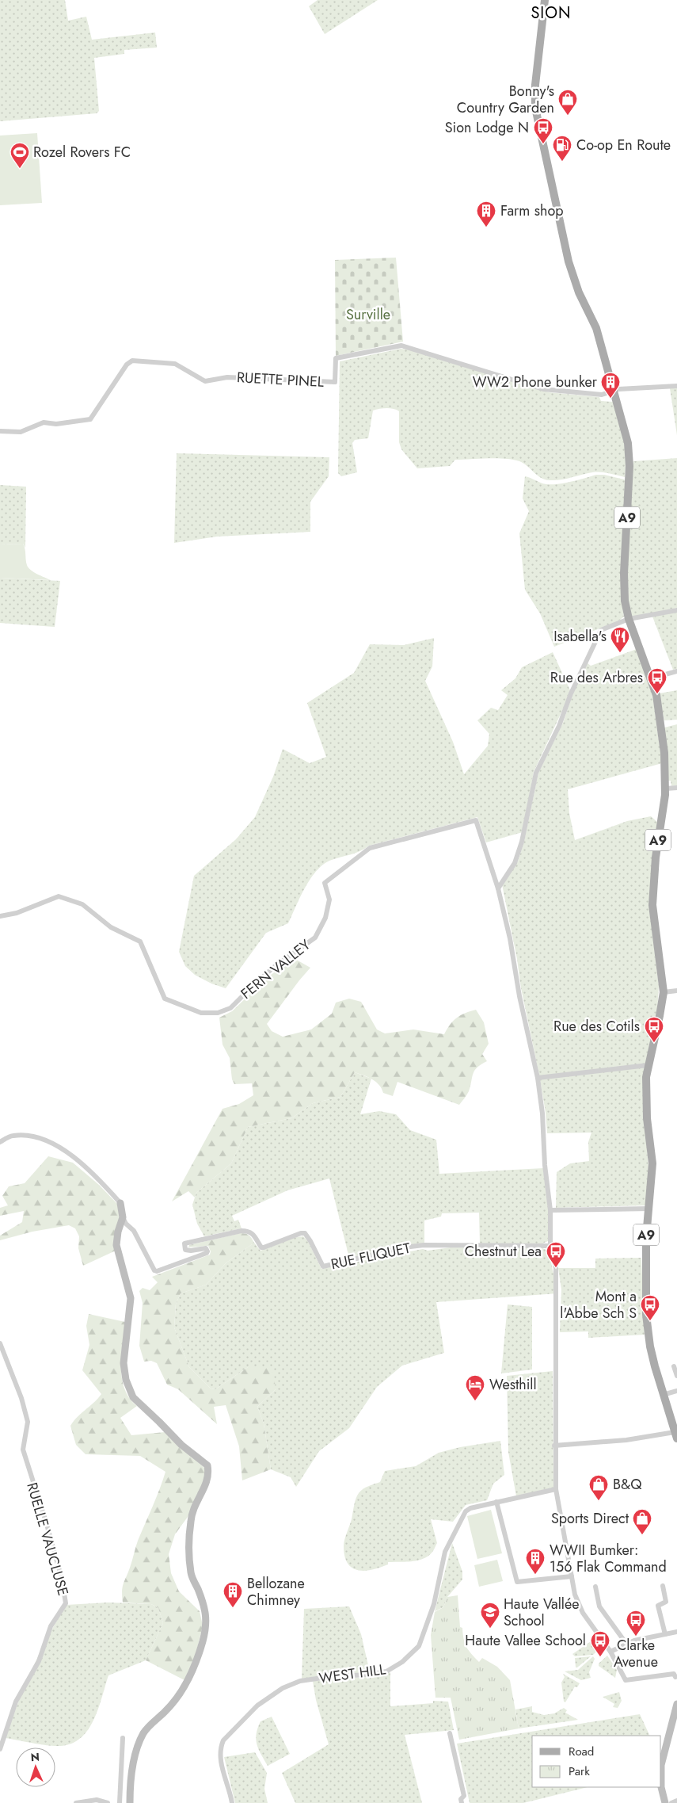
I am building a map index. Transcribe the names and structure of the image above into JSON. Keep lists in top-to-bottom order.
{
  "streets": {
    "main road": ["A9"],
    "street": [
      "RUETTE PINEL",
      "FERN VALLEY",
      "RUE FLIQUET",
      "RUELLE VAUCLUSE",
      "WEST HILL"
    ]
  },
  "crossings": [
    ["RUETTE PINEL", "A9"]
  ],
  "districts": ["SION"],
  "parks": ["Surville"],
  "places": {
    "shop": ["Bonny's Country Garden", "B&Q", "Sports Direct"],
    "bus stop": [
      "Sion Lodge N",
      "Rue des Arbres",
      "Rue des Cotils",
      "Chestnut Lea",
      "Mont a l'Abbe Sch S",
      "Clarke Avenue",
      "Haute Vallee School"
    ],
    "fuel station": ["Co-op En Route"],
    "sports": ["Rozel Rovers FC"],
    "building": [
      "Farm shop",
      "WW2 Phone bunker",
      "WWII Bumker: 156 Flak Command",
      "Bellozane Chimney"
    ],
    "restaurant": ["Isabella's"],
    "hotel": ["Westhill"],
    "school or university": ["Haute Vallée School"]
  },
  "legend": ["Road", "Park"],
  "north": "top"
}
